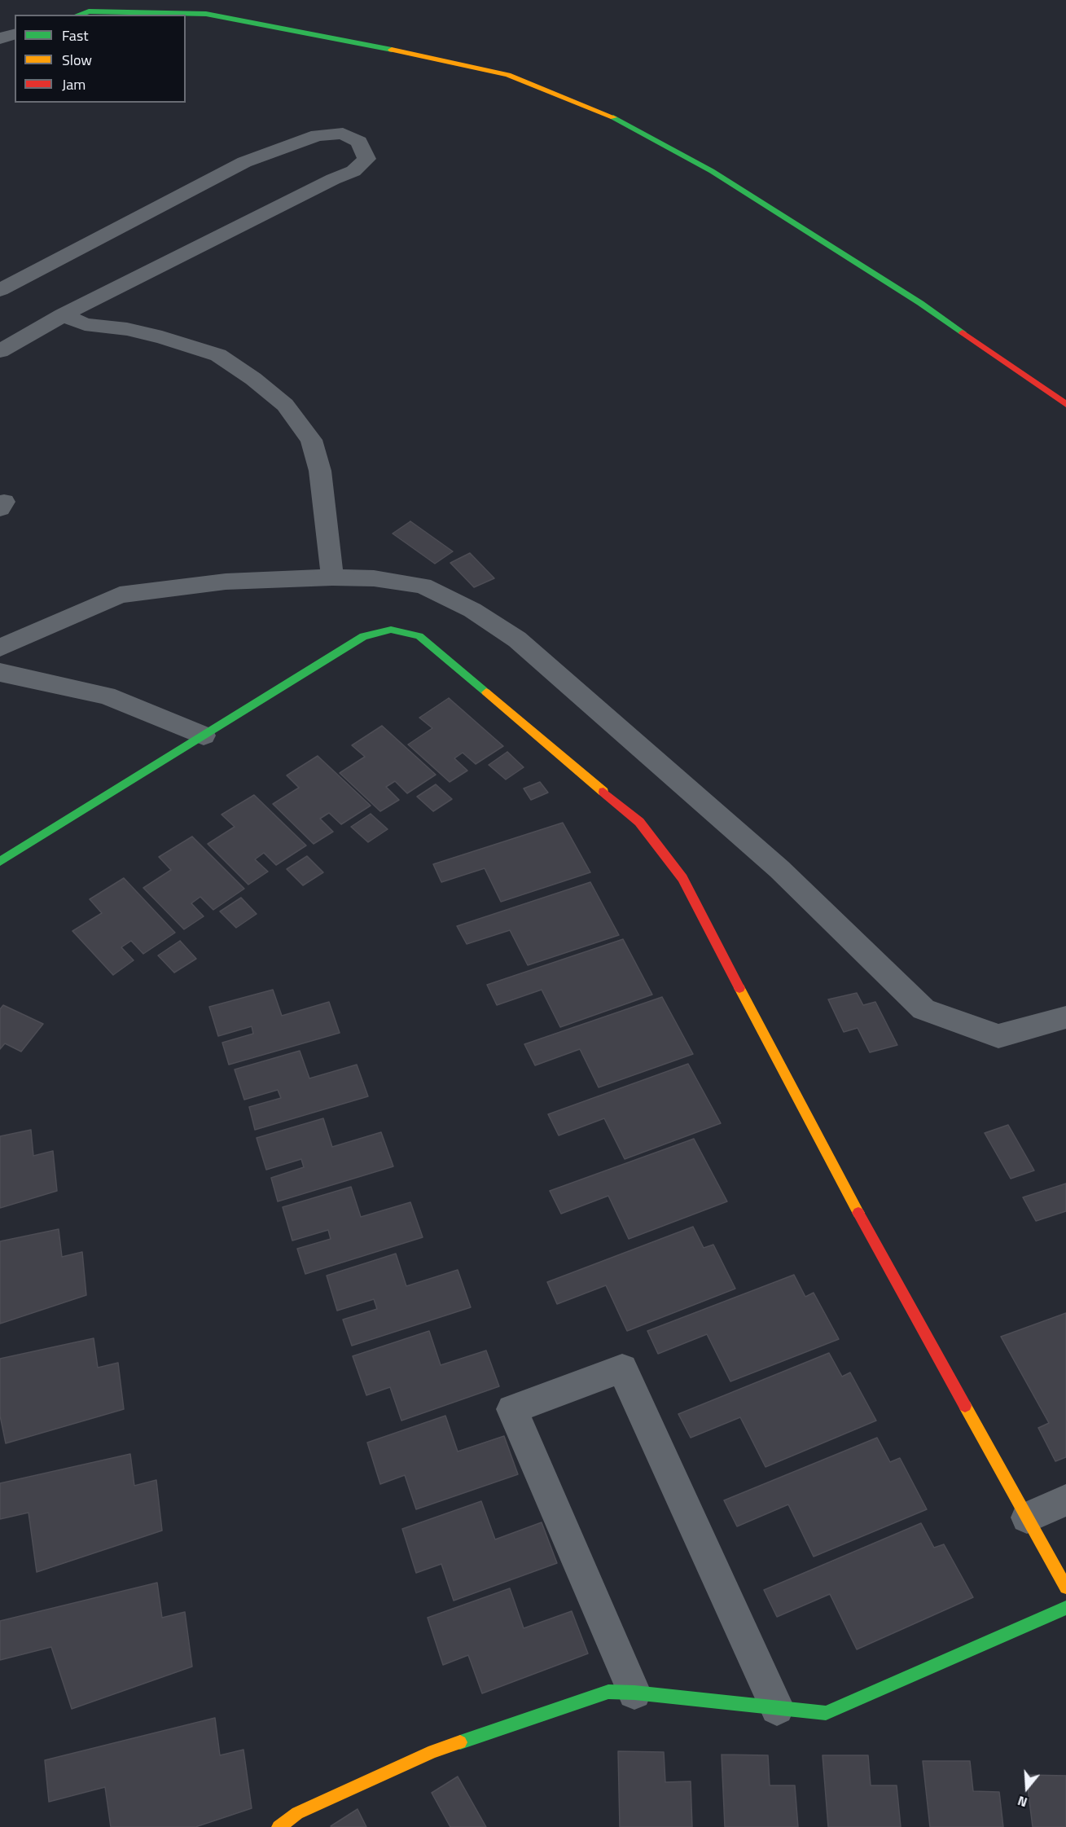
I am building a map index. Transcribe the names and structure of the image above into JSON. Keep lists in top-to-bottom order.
{
  "legend": ["Fast", "Slow", "Jam"],
  "north": "bottom"
}
